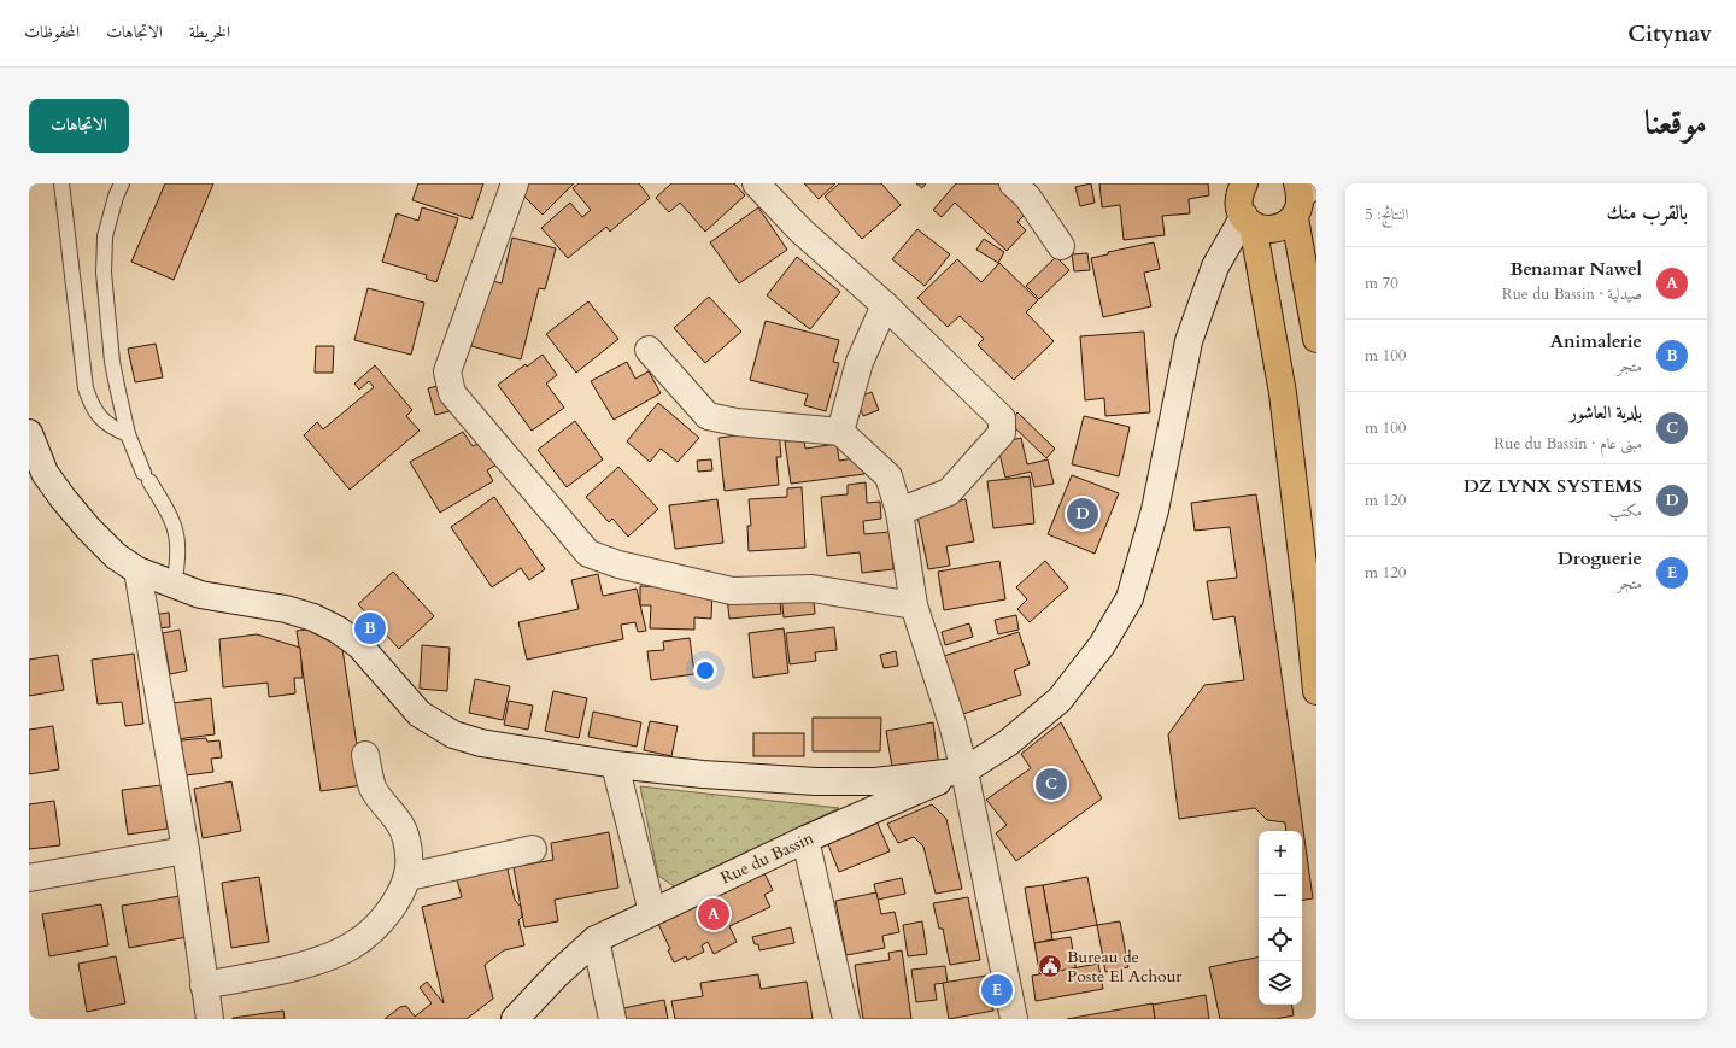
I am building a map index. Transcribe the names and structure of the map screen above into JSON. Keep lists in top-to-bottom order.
{
  "streets": {
    "street": ["Rue du Bassin"]
  },
  "places": {
    "public building": ["Bureau de Poste El Achour"]
  },
  "page": {
    "header": "Citynav",
    "nav": ["الخريطة", "الاتجاهات", "المحفوظات"],
    "title": "موقعنا",
    "buttons": "الاتجاهات",
    "heading": ["بالقرب منك", "النتائج: 5"],
    "list": [
      {
        "mark": "A",
        "name": "Benamar Nawel",
        "note": "صيدلية · Rue du Bassin",
        "value": "70 m"
      },
      {
        "mark": "B",
        "name": "Animalerie",
        "note": "متجر",
        "value": "100 m"
      },
      {
        "mark": "C",
        "name": "بلدية العاشور",
        "note": "مبنى عام · Rue du Bassin",
        "value": "100 m"
      },
      {
        "mark": "D",
        "name": "DZ LYNX SYSTEMS",
        "note": "مكتب",
        "value": "120 m"
      },
      {
        "mark": "E",
        "name": "Droguerie",
        "note": "متجر",
        "value": "120 m"
      }
    ],
    "pins": [
      "D",
      "B",
      "C",
      "A",
      "E"
    ],
    "map_buttons": ["+", "−"]
  }
}
